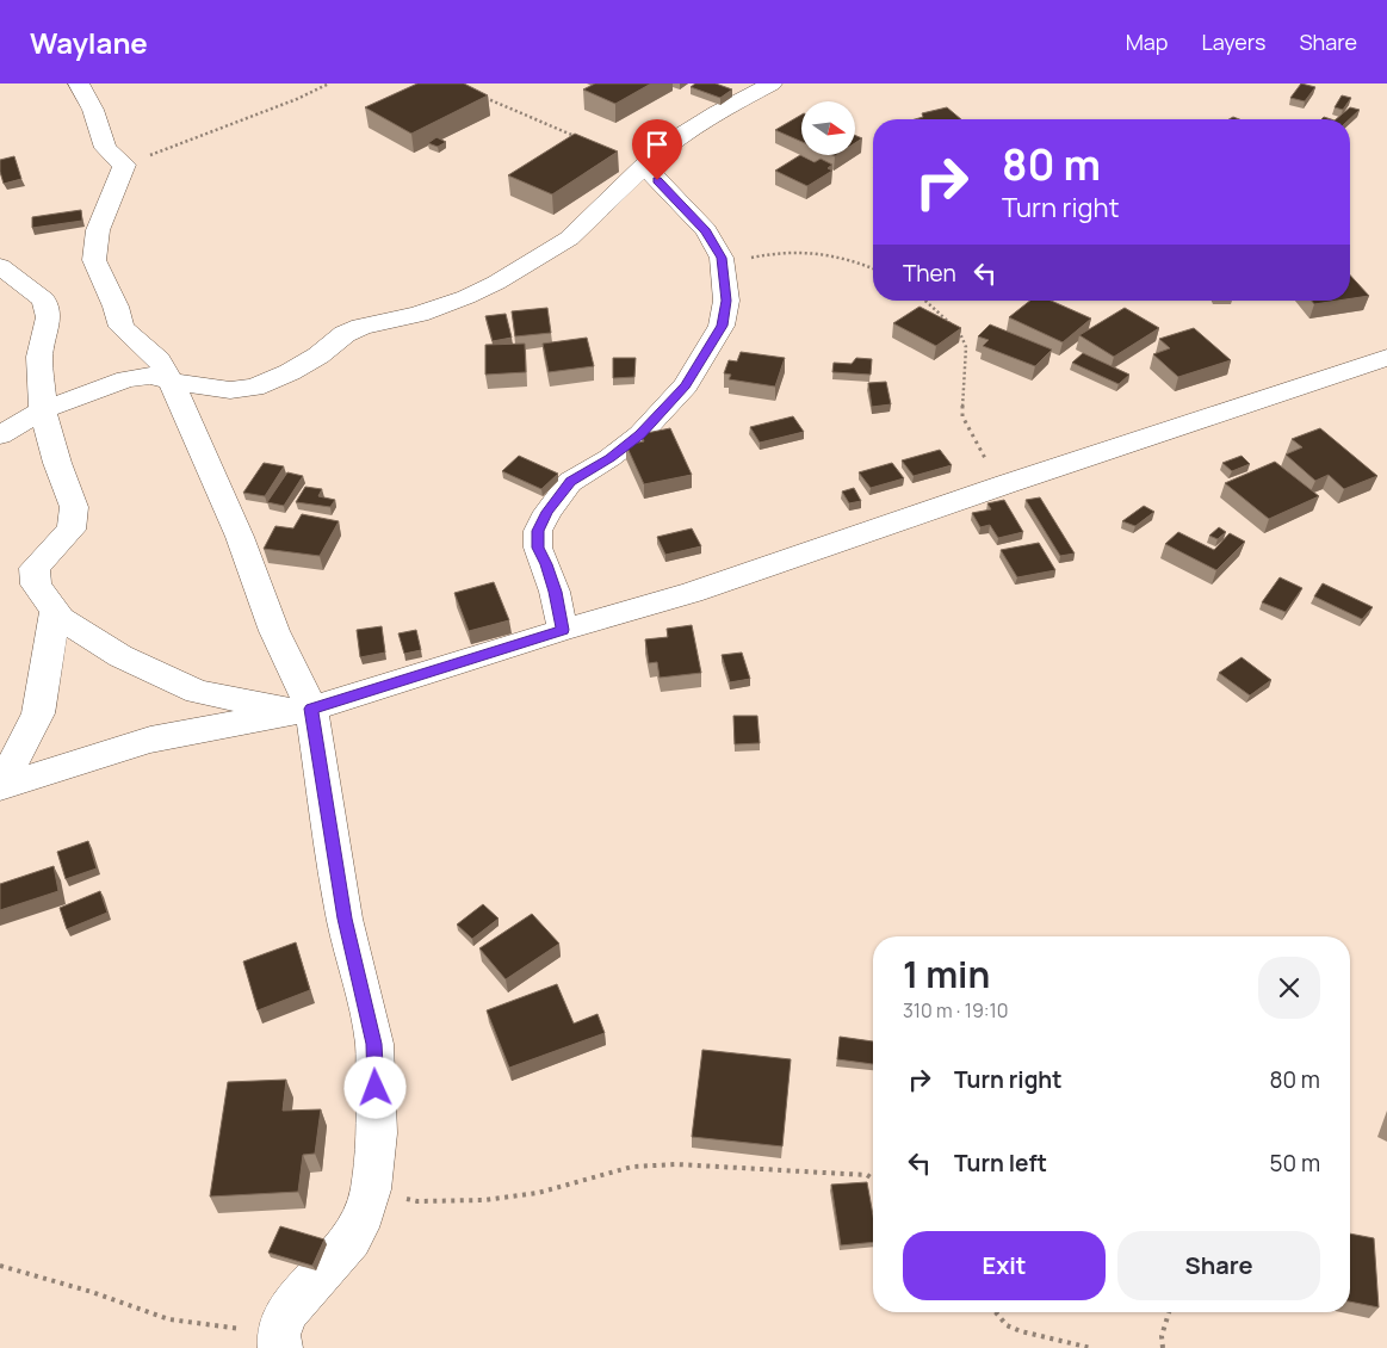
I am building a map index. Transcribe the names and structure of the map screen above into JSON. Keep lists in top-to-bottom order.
{
  "north": "right",
  "page": {
    "header": "Waylane",
    "nav": ["Map", "Layers", "Share"],
    "turn": ["80 m", "Turn right"],
    "then": "Then",
    "heading": ["1 min", "310 m · 19:10"],
    "list": [
      {
        "name": "Turn right",
        "value": "80 m"
      },
      {
        "name": "Turn left",
        "value": "50 m"
      }
    ],
    "buttons": ["Exit", "Share"]
  }
}
